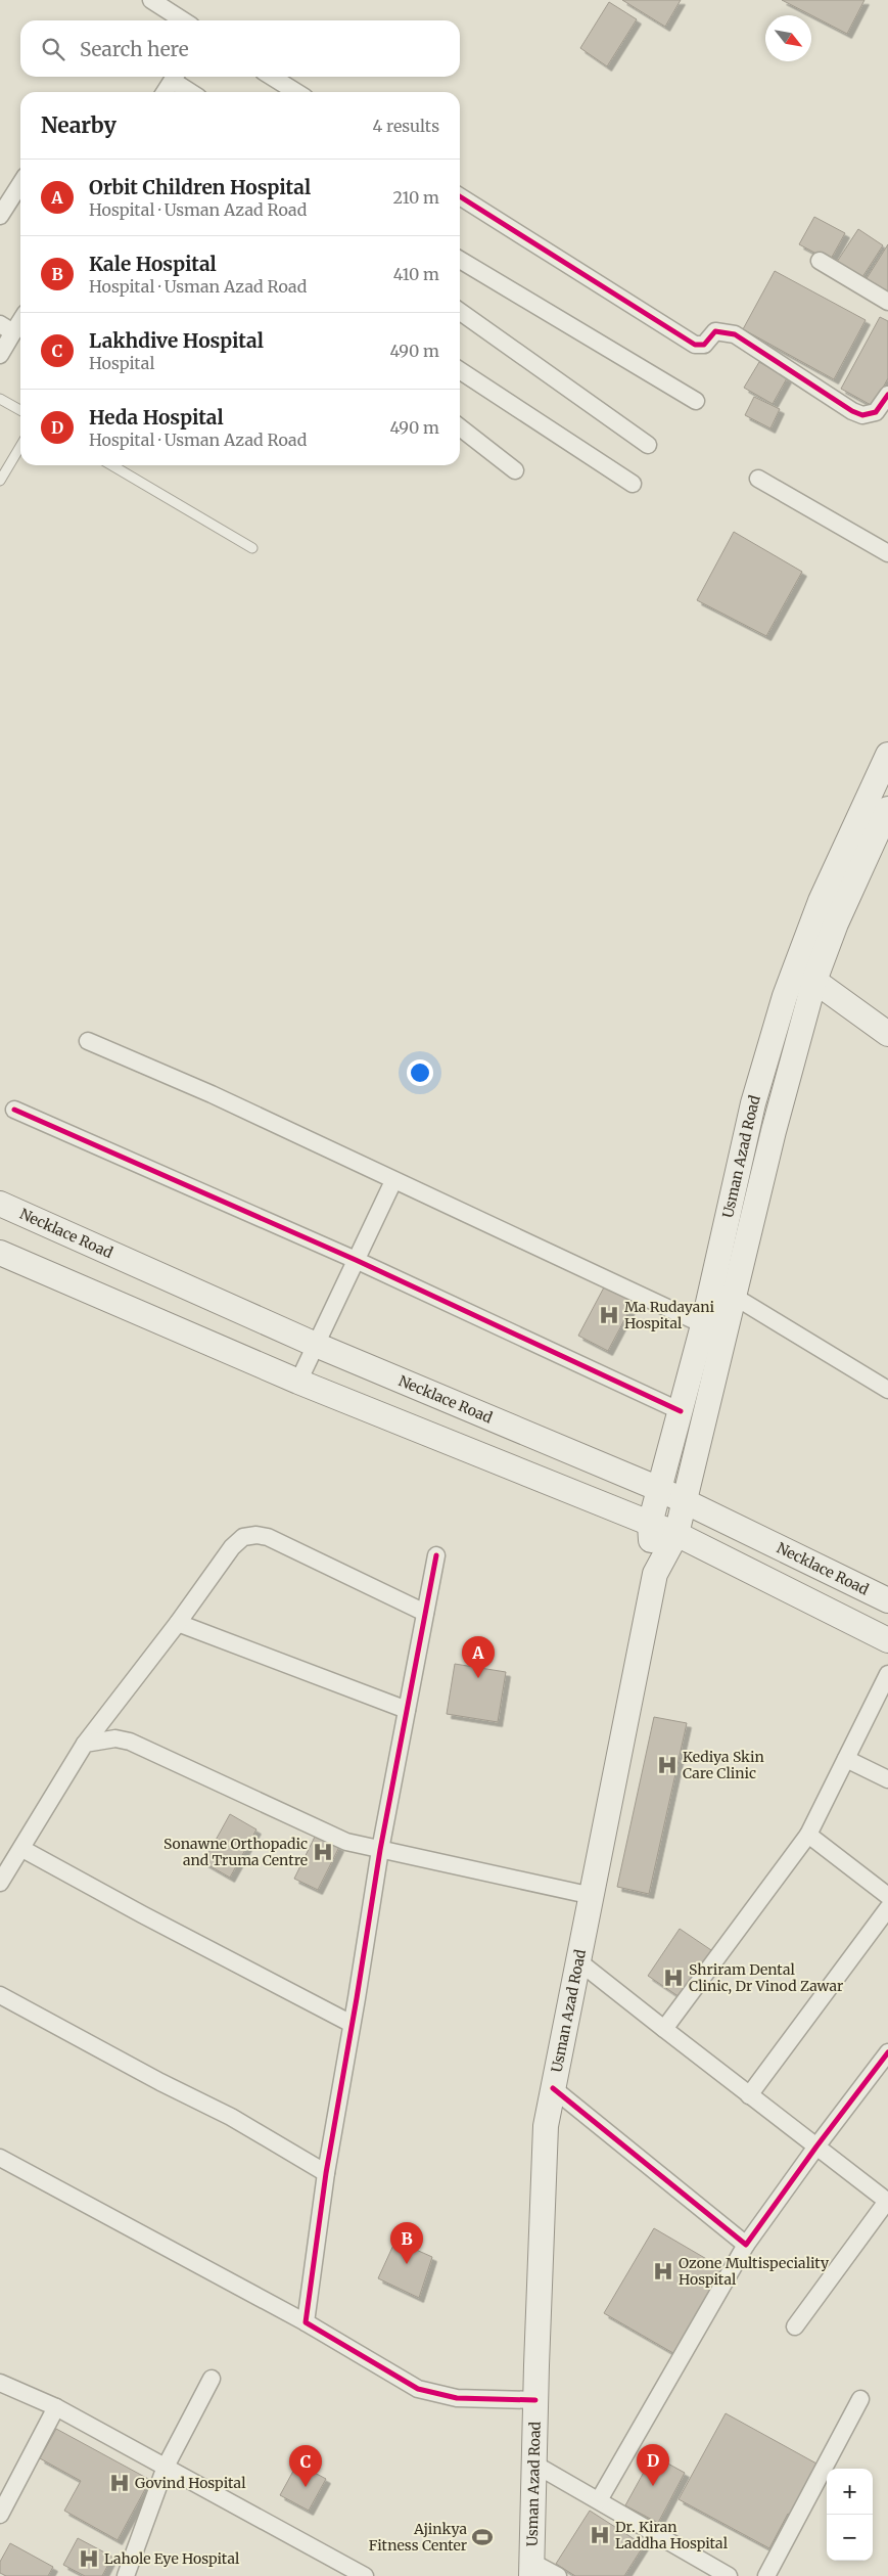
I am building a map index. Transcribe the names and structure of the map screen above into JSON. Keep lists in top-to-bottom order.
{
  "streets": {
    "main road": ["Usman Azad Road", "Necklace Road"]
  },
  "crossings": [
    ["Usman Azad Road", "Necklace Road"]
  ],
  "places": {
    "hospital": [
      "Ma Rudayani Hospital",
      "Kediya Skin Care Clinic",
      "Sonawne Orthopadic and Truma Centre",
      "Shriram Dental Clinic, Dr Vinod Zawar",
      "Ozone Multispeciality Hospital",
      "Govind Hospital",
      "Dr. Kiran Laddha Hospital",
      "Lahole Eye Hospital"
    ],
    "sports": ["Ajinkya Fitness Center"]
  },
  "north": "bottom right",
  "page": {
    "search": "Search here",
    "heading": ["Nearby", "4 results"],
    "list": [
      {
        "mark": "A",
        "name": "Orbit Children Hospital",
        "note": "Hospital · Usman Azad Road",
        "value": "210 m"
      },
      {
        "mark": "B",
        "name": "Kale Hospital",
        "note": "Hospital · Usman Azad Road",
        "value": "410 m"
      },
      {
        "mark": "C",
        "name": "Lakhdive Hospital",
        "note": "Hospital",
        "value": "490 m"
      },
      {
        "mark": "D",
        "name": "Heda Hospital",
        "note": "Hospital · Usman Azad Road",
        "value": "490 m"
      }
    ],
    "pins": [
      "A",
      "B",
      "D",
      "C"
    ],
    "map_buttons": ["+", "−"]
  }
}
